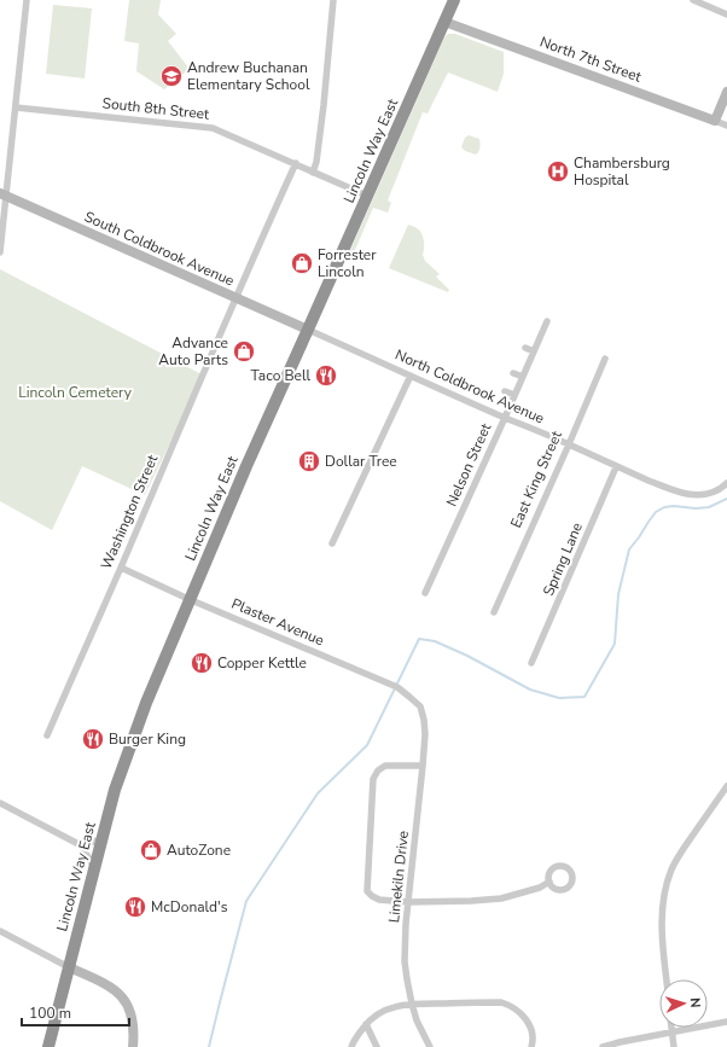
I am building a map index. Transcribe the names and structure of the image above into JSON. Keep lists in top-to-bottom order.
{
  "streets": {
    "highway": ["Lincoln Way East"],
    "street": [
      "North 7th Street",
      "South 8th Street",
      "South Coldbrook Avenue",
      "North Coldbrook Avenue",
      "Nelson Street",
      "East King Street",
      "Washington Street",
      "Spring Lane",
      "Plaster Avenue",
      "Limekiln Drive"
    ]
  },
  "crossings": [
    ["North 7th Street", "Lincoln Way East"],
    ["South 8th Street", "Lincoln Way East"],
    ["South 8th Street", "Washington Street"],
    ["Lincoln Way East", "South Coldbrook Avenue"],
    ["Lincoln Way East", "North Coldbrook Avenue"],
    ["Lincoln Way East", "Plaster Avenue"],
    ["South Coldbrook Avenue", "North Coldbrook Avenue"],
    ["South Coldbrook Avenue", "Washington Street"],
    ["North Coldbrook Avenue", "Nelson Street"],
    ["North Coldbrook Avenue", "East King Street"],
    ["North Coldbrook Avenue", "Spring Lane"],
    ["Washington Street", "Plaster Avenue"],
    ["Plaster Avenue", "Limekiln Drive"]
  ],
  "parks": ["Lincoln Cemetery"],
  "places": {
    "school or university": ["Andrew Buchanan Elementary School"],
    "hospital": ["Chambersburg Hospital"],
    "shop": ["Forrester Lincoln", "Advance Auto Parts", "AutoZone"],
    "restaurant": [
      "Taco Bell",
      "Copper Kettle",
      "Burger King",
      "McDonald's"
    ],
    "building": ["Dollar Tree"]
  },
  "scale_bar": "100 m",
  "north": "right"
}
